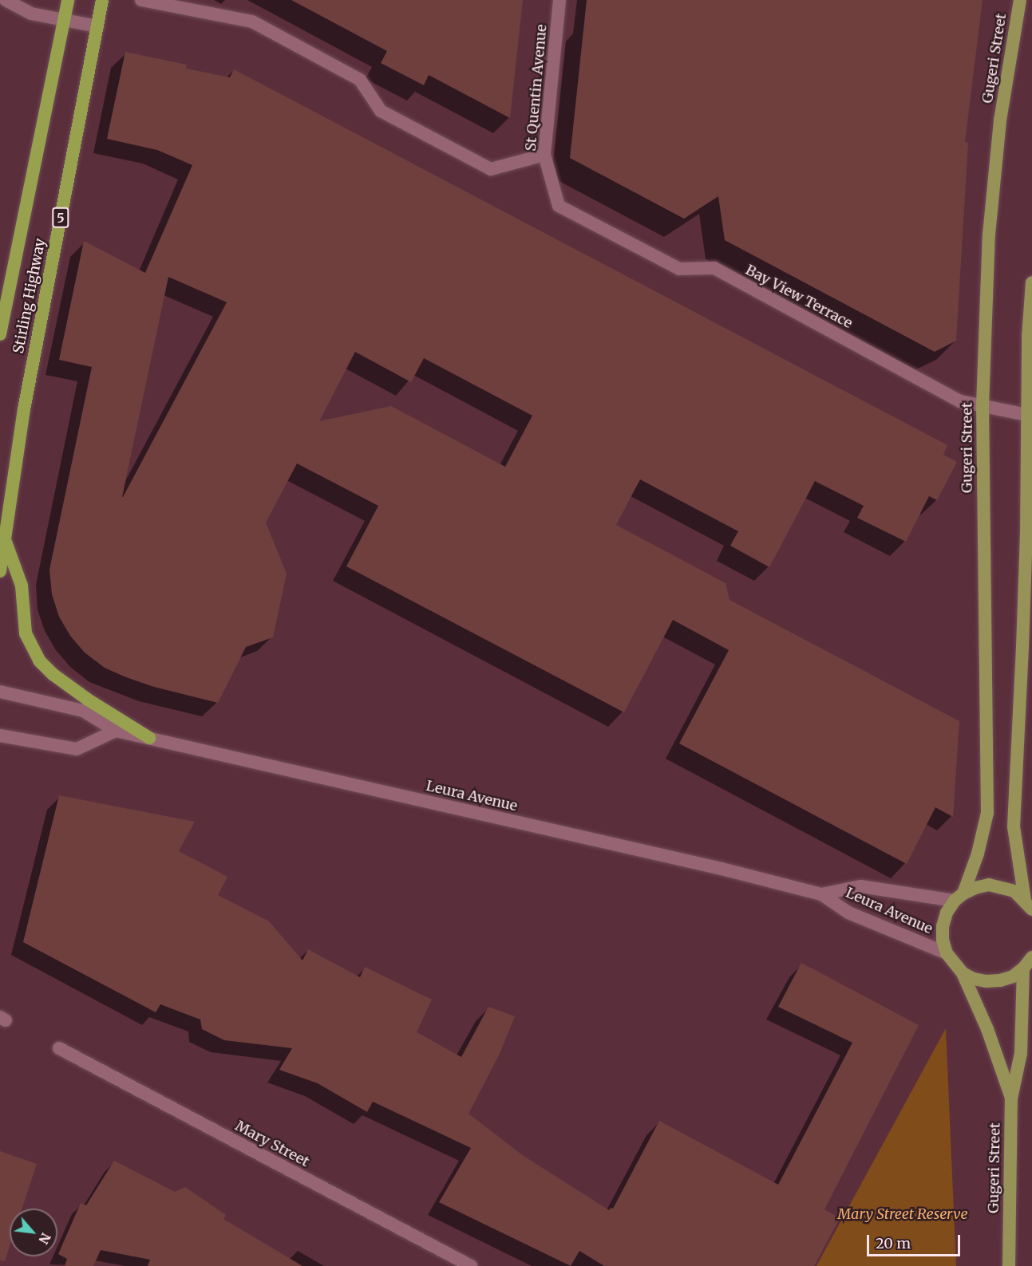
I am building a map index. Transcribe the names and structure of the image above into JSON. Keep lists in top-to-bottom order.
{
  "streets": {
    "highway": ["5", "Stirling Highway"],
    "main road": ["Gugeri Street"],
    "street": [
      "St Quentin Avenue",
      "Bay View Terrace",
      "Leura Avenue",
      "Mary Street"
    ]
  },
  "crossings": [
    ["Gugeri Street", "Bay View Terrace"],
    ["Gugeri Street", "Leura Avenue"],
    ["St Quentin Avenue", "Bay View Terrace"]
  ],
  "parks": ["Mary Street Reserve"],
  "scale_bar": "20 m",
  "north": "bottom right"
}
